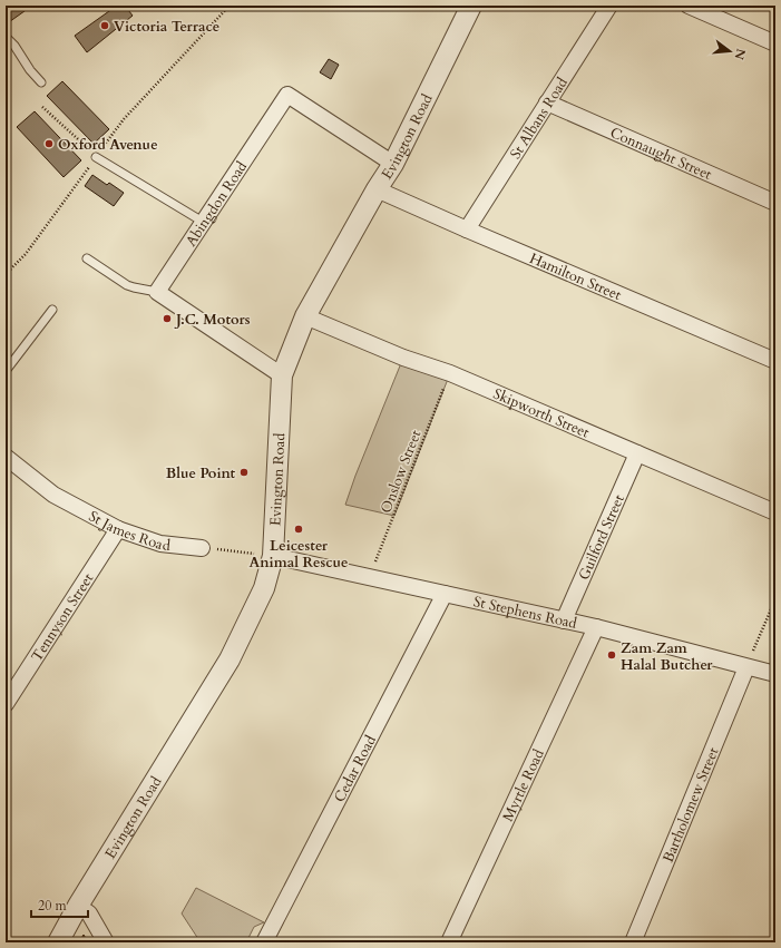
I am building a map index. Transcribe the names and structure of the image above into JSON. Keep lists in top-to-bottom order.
{
  "streets": {
    "street": [
      "St Albans Road",
      "Evington Road",
      "Connaught Street",
      "Abingdon Road",
      "Hamilton Street",
      "Skipworth Street",
      "St James Road",
      "Guilford Street",
      "St Stephens Road",
      "Tennyson Street",
      "Cedar Road",
      "Myrtle Road",
      "Bartholomew Street"
    ],
    "path": ["Onslow Street"]
  },
  "crossings": [
    ["St Albans Road", "Connaught Street"],
    ["St Albans Road", "Hamilton Street"],
    ["Evington Road", "Abingdon Road"],
    ["Evington Road", "Hamilton Street"],
    ["Evington Road", "Skipworth Street"],
    ["Evington Road", "St Stephens Road"],
    ["Skipworth Street", "Onslow Street"],
    ["Skipworth Street", "Guilford Street"],
    ["Onslow Street", "St Stephens Road"],
    ["St James Road", "Tennyson Street"],
    ["Guilford Street", "St Stephens Road"],
    ["St Stephens Road", "Cedar Road"],
    ["St Stephens Road", "Myrtle Road"],
    ["St Stephens Road", "Bartholomew Street"]
  ],
  "places": [
    "Victoria Terrace",
    "Oxford Avenue",
    "J.C. Motors",
    "Blue Point",
    "Leicester Animal Rescue",
    "Zam Zam Halal Butcher"
  ],
  "scale_bar": "20 m",
  "north": "right"
}
